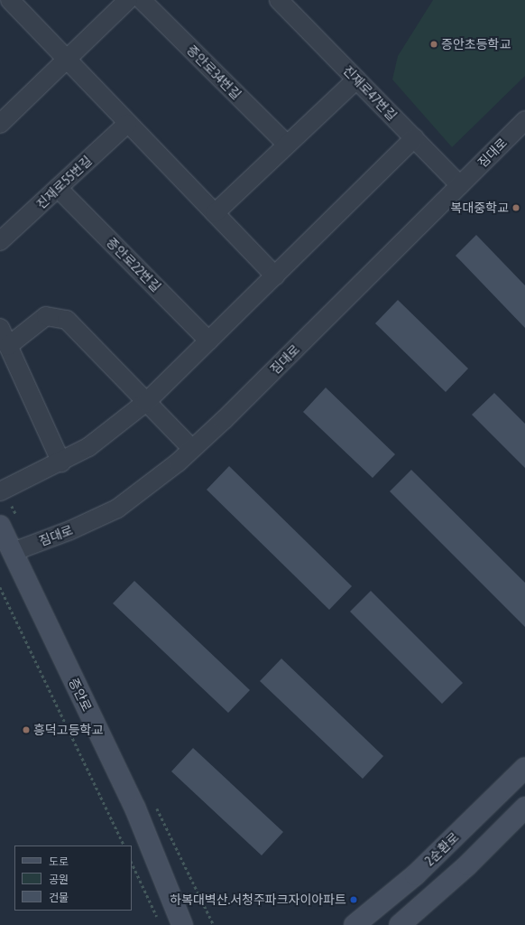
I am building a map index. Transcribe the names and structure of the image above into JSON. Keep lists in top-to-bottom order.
{
  "streets": {
    "street": [
      "증안로34번길",
      "진재로47번길",
      "짐대로",
      "진재로55번길",
      "증안로22번길",
      "증안로",
      "2순환로"
    ]
  },
  "crossings": [
    ["진재로47번길", "짐대로"],
    ["짐대로", "증안로"],
    ["진재로55번길", "증안로22번길"]
  ],
  "places": [
    "증안초등학교",
    "복대중학교",
    "흥덕고등학교",
    "하복대벽산.서청주파크자이아파트"
  ],
  "legend": ["도로", "공원", "건물"]
}
